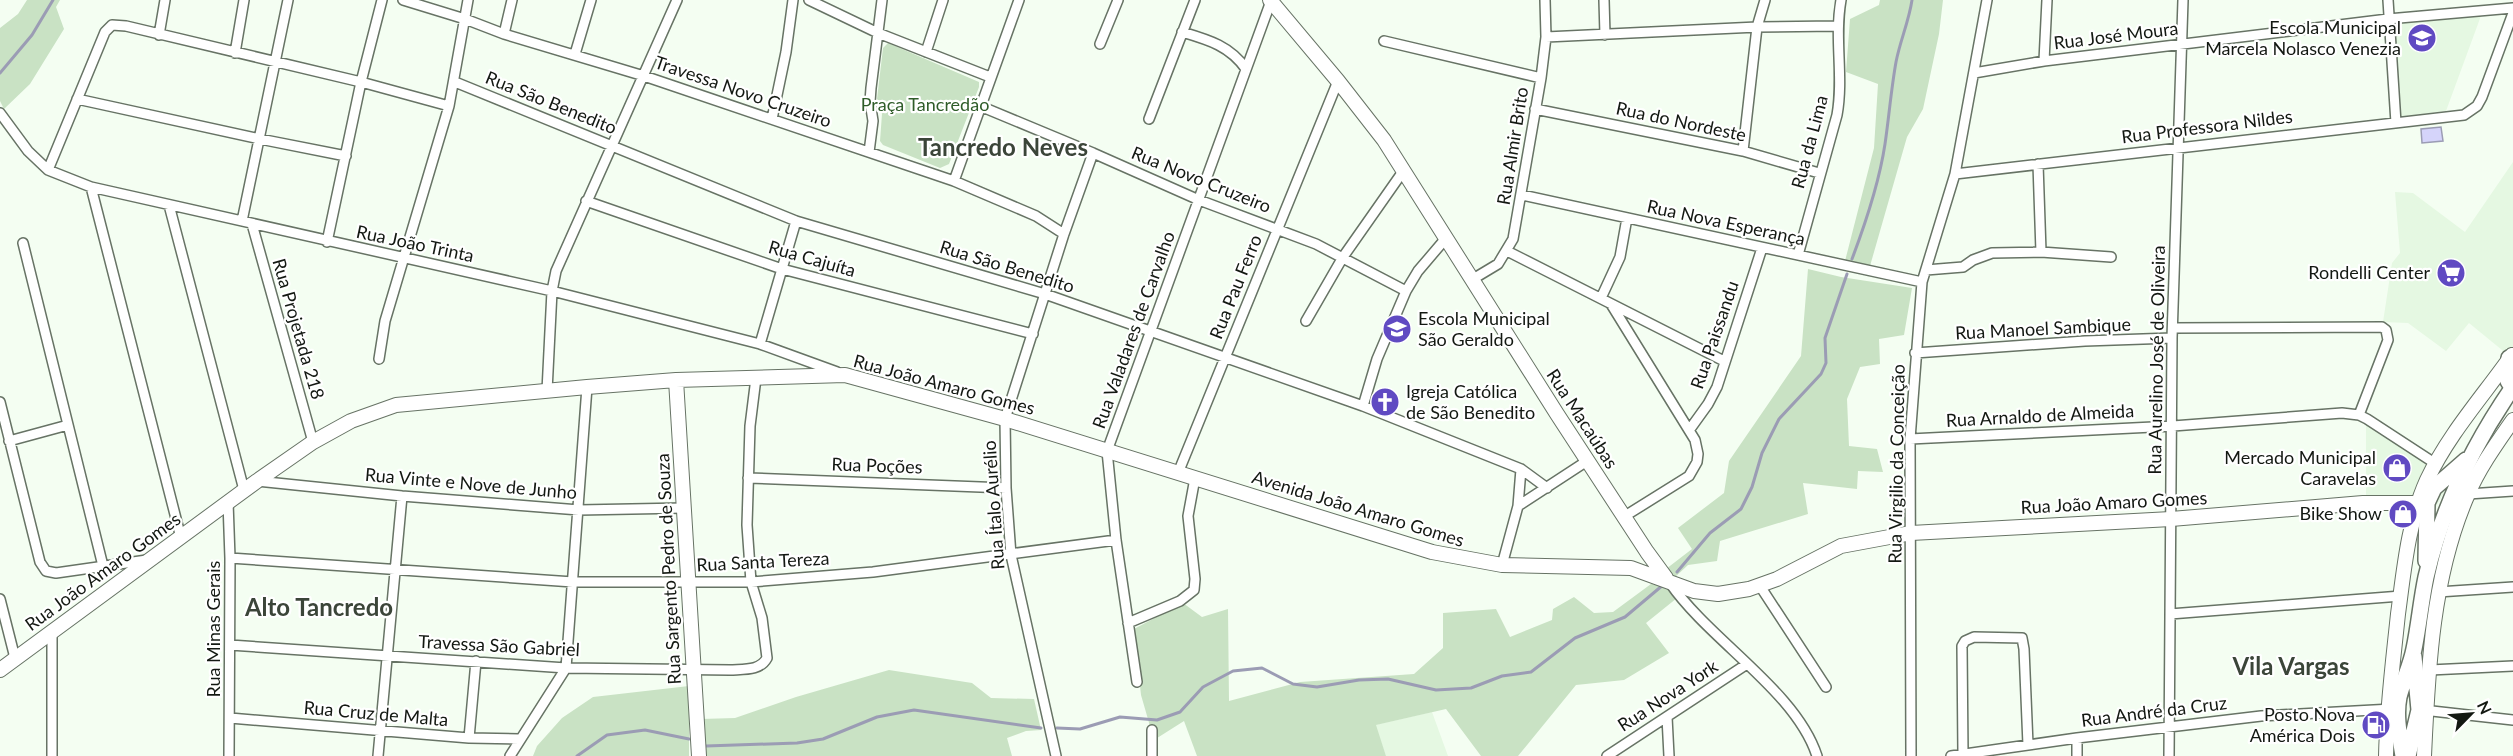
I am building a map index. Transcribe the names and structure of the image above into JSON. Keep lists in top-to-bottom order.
{
  "streets": {
    "street": [
      "Rua José Moura",
      "Travessa Novo Cruzeiro",
      "Rua São Benedito",
      "Rua do Nordeste",
      "Rua Professora Nildes",
      "Rua da Lima",
      "Rua Almir Brito",
      "Rua Novo Cruzeiro",
      "Rua Nova Esperança",
      "Rua João Trinta",
      "Rua Cajuíta",
      "Rua Pau Ferro",
      "Rua Projetada 218",
      "Rua Manoel Sambique",
      "Rua Valadares de Carvalho",
      "Rua Paissandu",
      "Rua Aurelino José de Oliveira",
      "Rua João Amaro Gomes",
      "Rua Arnaldo de Almeida",
      "Rua Macaúbas",
      "Rua Virgilio da Conceição",
      "Rua Poções",
      "Rua Vinte e Nove de Junho",
      "Rua Ítalo Aurélio",
      "Avenida João Amaro Gomes",
      "Rua Santa Tereza",
      "Rua Sargento Pedro de Souza",
      "Rua Minas Gerais",
      "Travessa São Gabriel",
      "Rua Nova York",
      "Rua André da Cruz",
      "Rua Cruz de Malta"
    ]
  },
  "crossings": [
    ["Rua José Moura", "Rua Aurelino José de Oliveira"],
    ["Rua José Moura", "Rua Virgilio da Conceição"],
    ["Travessa Novo Cruzeiro", "Rua Ítalo Aurélio"],
    ["Rua São Benedito", "Rua Pau Ferro"],
    ["Rua São Benedito", "Rua Valadares de Carvalho"],
    ["Rua São Benedito", "Rua Ítalo Aurélio"],
    ["Rua do Nordeste", "Rua da Lima"],
    ["Rua do Nordeste", "Rua Almir Brito"],
    ["Rua Professora Nildes", "Rua Aurelino José de Oliveira"],
    ["Rua Professora Nildes", "Rua Virgilio da Conceição"],
    ["Rua da Lima", "Rua Nova Esperança"],
    ["Rua Almir Brito", "Rua Nova Esperança"],
    ["Rua Almir Brito", "Rua Macaúbas"],
    ["Rua Novo Cruzeiro", "Rua Pau Ferro"],
    ["Rua Novo Cruzeiro", "Rua Valadares de Carvalho"],
    ["Rua Novo Cruzeiro", "Rua Ítalo Aurélio"],
    ["Rua Nova Esperança", "Rua Paissandu"],
    ["Rua Nova Esperança", "Rua Virgilio da Conceição"],
    ["Rua João Trinta", "Rua Projetada 218"],
    ["Rua João Trinta", "Rua João Amaro Gomes"],
    ["Rua Cajuíta", "Rua Ítalo Aurélio"],
    ["Rua Pau Ferro", "Rua Macaúbas"],
    ["Rua Pau Ferro", "Avenida João Amaro Gomes"],
    ["Rua Manoel Sambique", "Rua Aurelino José de Oliveira"],
    ["Rua Manoel Sambique", "Rua Arnaldo de Almeida"],
    ["Rua Manoel Sambique", "Rua Virgilio da Conceição"],
    ["Rua Valadares de Carvalho", "Rua João Amaro Gomes"],
    ["Rua Valadares de Carvalho", "Rua Macaúbas"],
    ["Rua Valadares de Carvalho", "Avenida João Amaro Gomes"],
    ["Rua Valadares de Carvalho", "Rua Santa Tereza"],
    ["Rua Paissandu", "Rua Macaúbas"],
    ["Rua Aurelino José de Oliveira", "Rua João Amaro Gomes"],
    ["Rua Aurelino José de Oliveira", "Rua Arnaldo de Almeida"],
    ["Rua Aurelino José de Oliveira", "Rua André da Cruz"],
    ["Rua João Amaro Gomes", "Rua Virgilio da Conceição"],
    ["Rua João Amaro Gomes", "Rua Ítalo Aurélio"],
    ["Rua João Amaro Gomes", "Avenida João Amaro Gomes"],
    ["Rua João Amaro Gomes", "Rua Sargento Pedro de Souza"],
    ["Rua João Amaro Gomes", "Rua Minas Gerais"],
    ["Rua Arnaldo de Almeida", "Rua Virgilio da Conceição"],
    ["Rua Macaúbas", "Avenida João Amaro Gomes"],
    ["Rua Macaúbas", "Rua Nova York"],
    ["Rua Virgilio da Conceição", "Avenida João Amaro Gomes"],
    ["Rua Poções", "Rua Ítalo Aurélio"],
    ["Rua Vinte e Nove de Junho", "Rua Sargento Pedro de Souza"],
    ["Rua Ítalo Aurélio", "Rua Santa Tereza"],
    ["Rua Santa Tereza", "Rua Sargento Pedro de Souza"],
    ["Rua Santa Tereza", "Rua Minas Gerais"],
    ["Rua Santa Tereza", "Travessa São Gabriel"],
    ["Rua Sargento Pedro de Souza", "Travessa São Gabriel"],
    ["Rua Minas Gerais", "Travessa São Gabriel"],
    ["Rua Minas Gerais", "Rua Cruz de Malta"]
  ],
  "districts": ["Tancredo Neves", "Alto Tancredo", "Vila Vargas"],
  "parks": ["Praça Tancredão"],
  "places": {
    "school or university": ["Escola Municipal Marcela Nolasco Venezia", "Escola Municipal São Geraldo"],
    "supermarket": ["Rondelli Center"],
    "church": ["Igreja Católica de São Benedito"],
    "shop": ["Mercado Municipal Caravelas", "Bike Show"],
    "fuel station": ["Posto Nova América Dois"]
  },
  "north": "top right"
}
